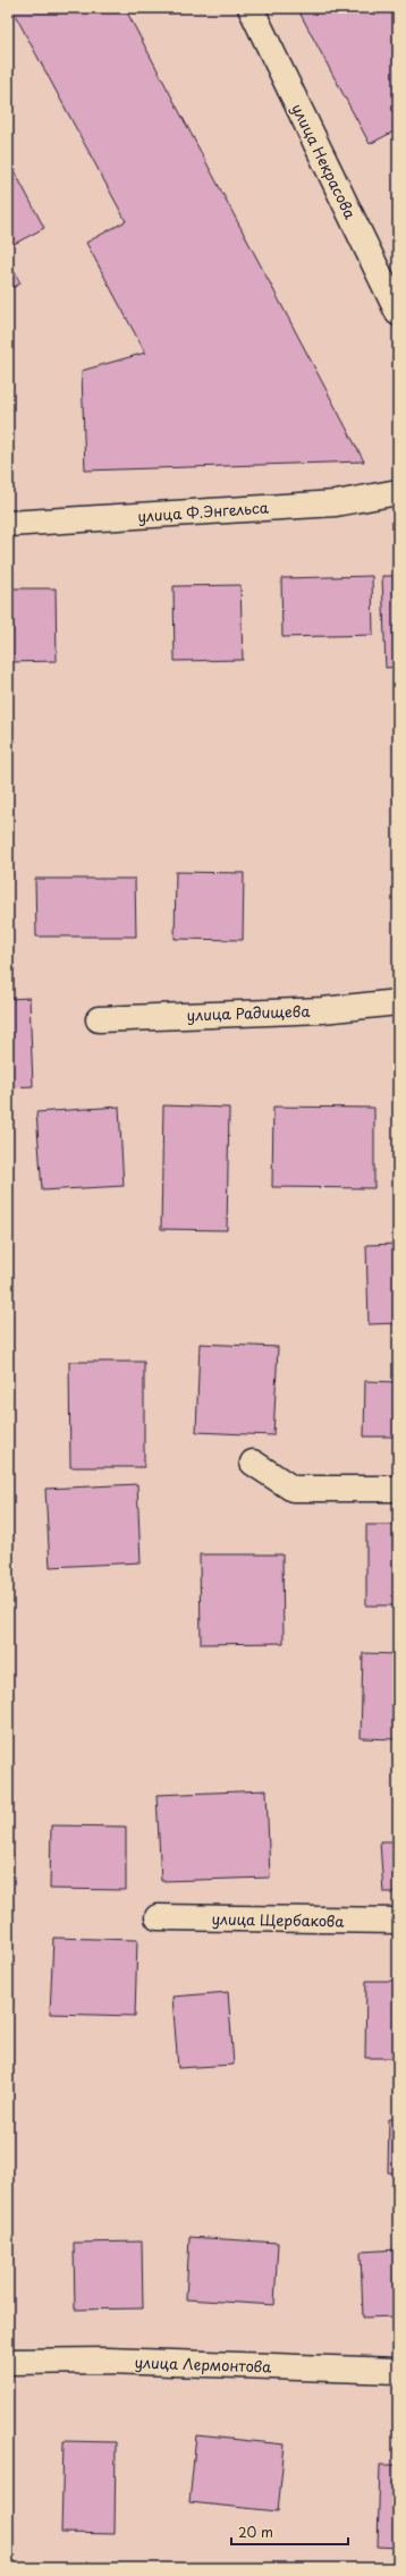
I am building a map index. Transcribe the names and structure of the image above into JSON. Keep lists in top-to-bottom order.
{
  "streets": {
    "street": [
      "улица Некрасова",
      "улица Ф.Энгельса",
      "улица Радищева",
      "улица Щербакова",
      "улица Лермонтова"
    ]
  },
  "scale_bar": "20 m"
}
